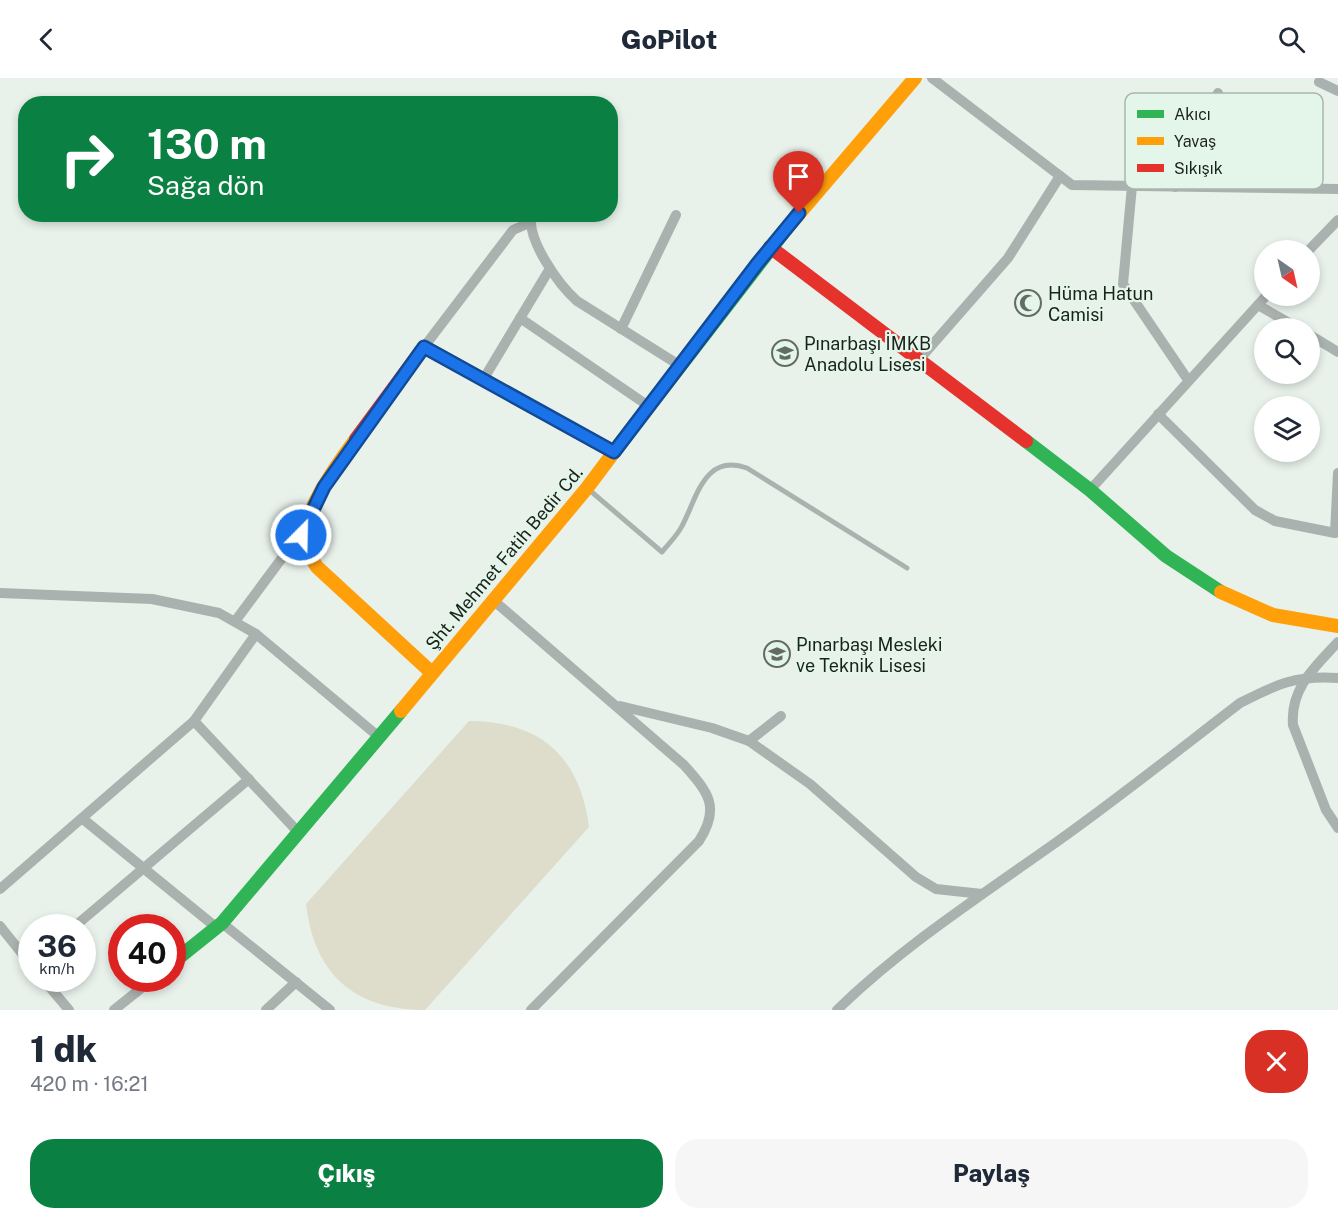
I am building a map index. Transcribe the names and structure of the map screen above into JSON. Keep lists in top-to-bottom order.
{
  "streets": {
    "street": ["Şht. Mehmet Fatih Bedir Cd."]
  },
  "places": {
    "mosque": ["Hüma Hatun Camisi"],
    "school or university": ["Pınarbaşı İMKB Anadolu Lisesi", "Pınarbaşı Mesleki ve Teknik Lisesi"]
  },
  "legend": ["Akıcı", "Yavaş", "Sıkışık"],
  "north": "bottom right",
  "page": {
    "header": "GoPilot",
    "turn": ["130 m", "Sağa dön"],
    "speed": "36 km/h",
    "limit": "40",
    "heading": ["1 dk", "420 m · 16:21"],
    "buttons": ["Çıkış", "Paylaş"]
  }
}
